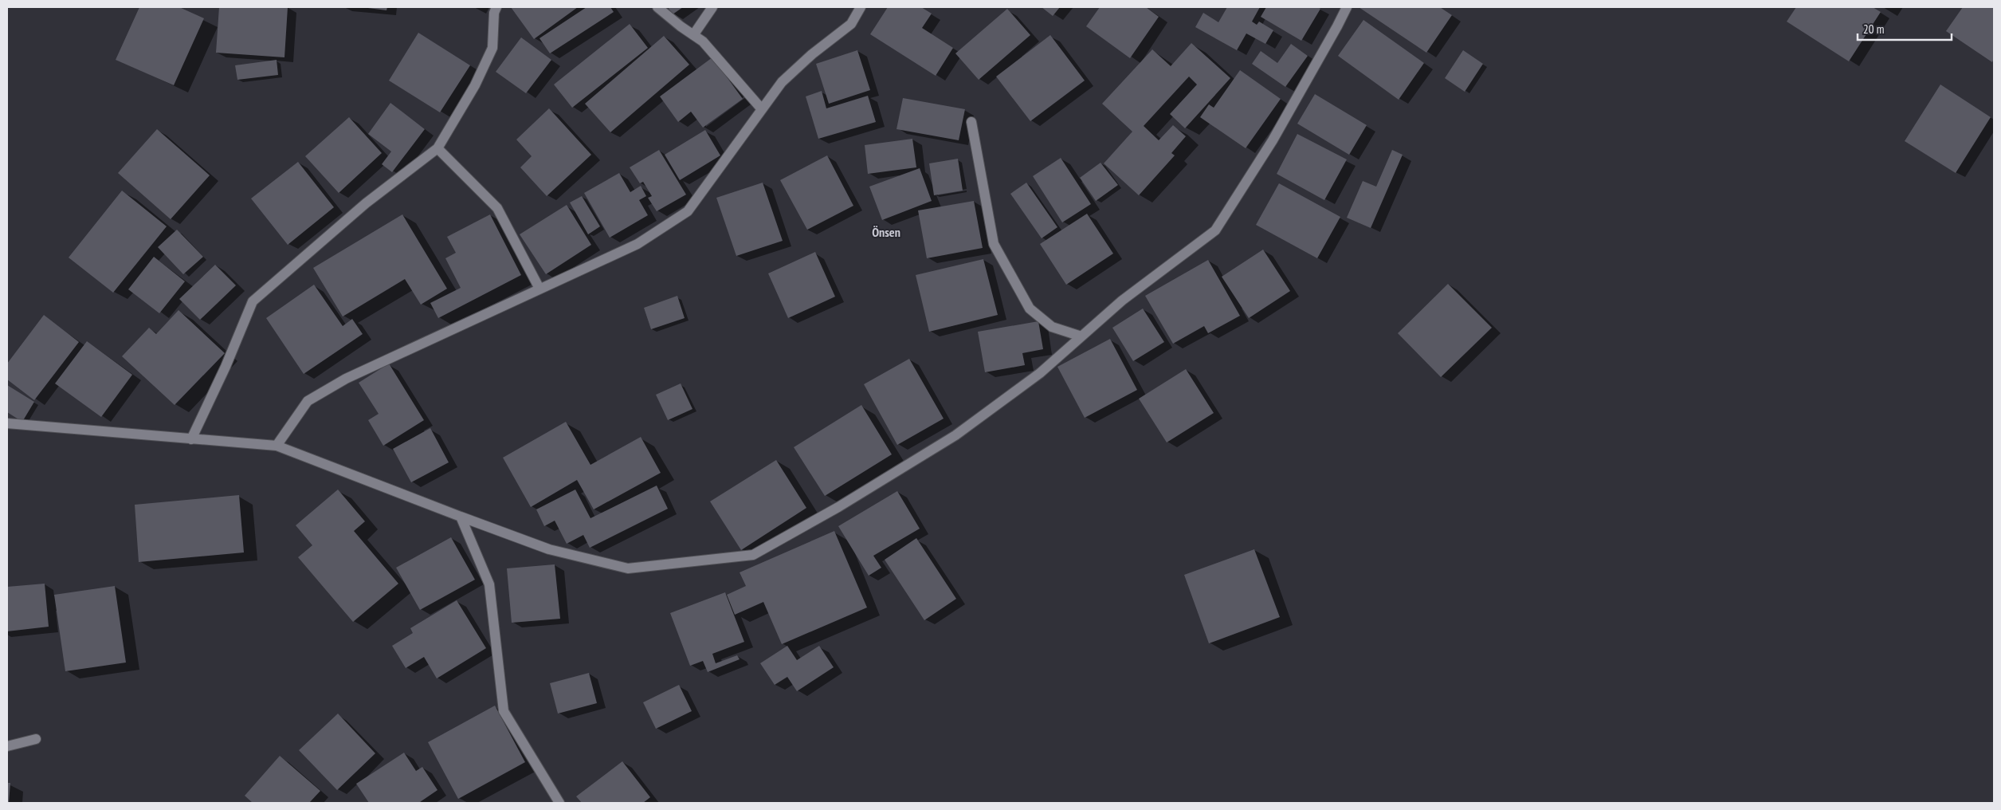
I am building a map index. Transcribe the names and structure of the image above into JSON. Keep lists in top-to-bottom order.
{
  "districts": ["Önsen"],
  "scale_bar": "20 m"
}
